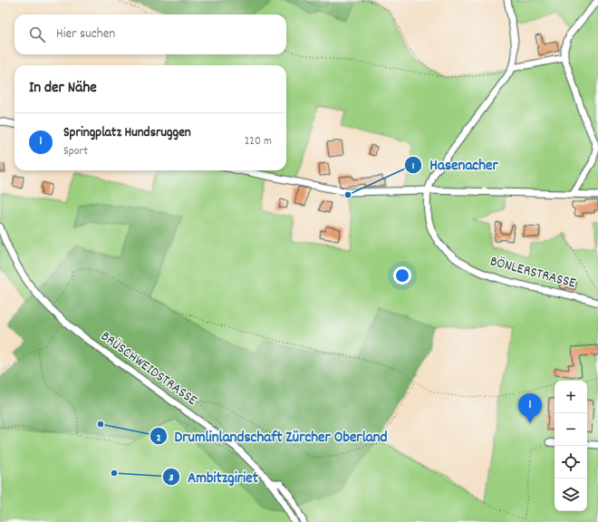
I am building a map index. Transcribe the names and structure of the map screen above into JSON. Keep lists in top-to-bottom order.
{
  "streets": {
    "street": ["BÖNLERSTRASSE", "BRÜSCHWEIDSTRASSE"]
  },
  "places": ["Hasenacher", "Drumlinlandschaft Zürcher Oberland", "Ambitzgiriet"],
  "page": {
    "search": "Hier suchen",
    "heading": "In der Nähe",
    "list": [
      {
        "mark": "1",
        "name": "Springplatz Hundsruggen",
        "note": "Sport",
        "value": "220 m"
      }
    ],
    "map_buttons": ["+", "−"],
    "pins": "1"
  }
}
